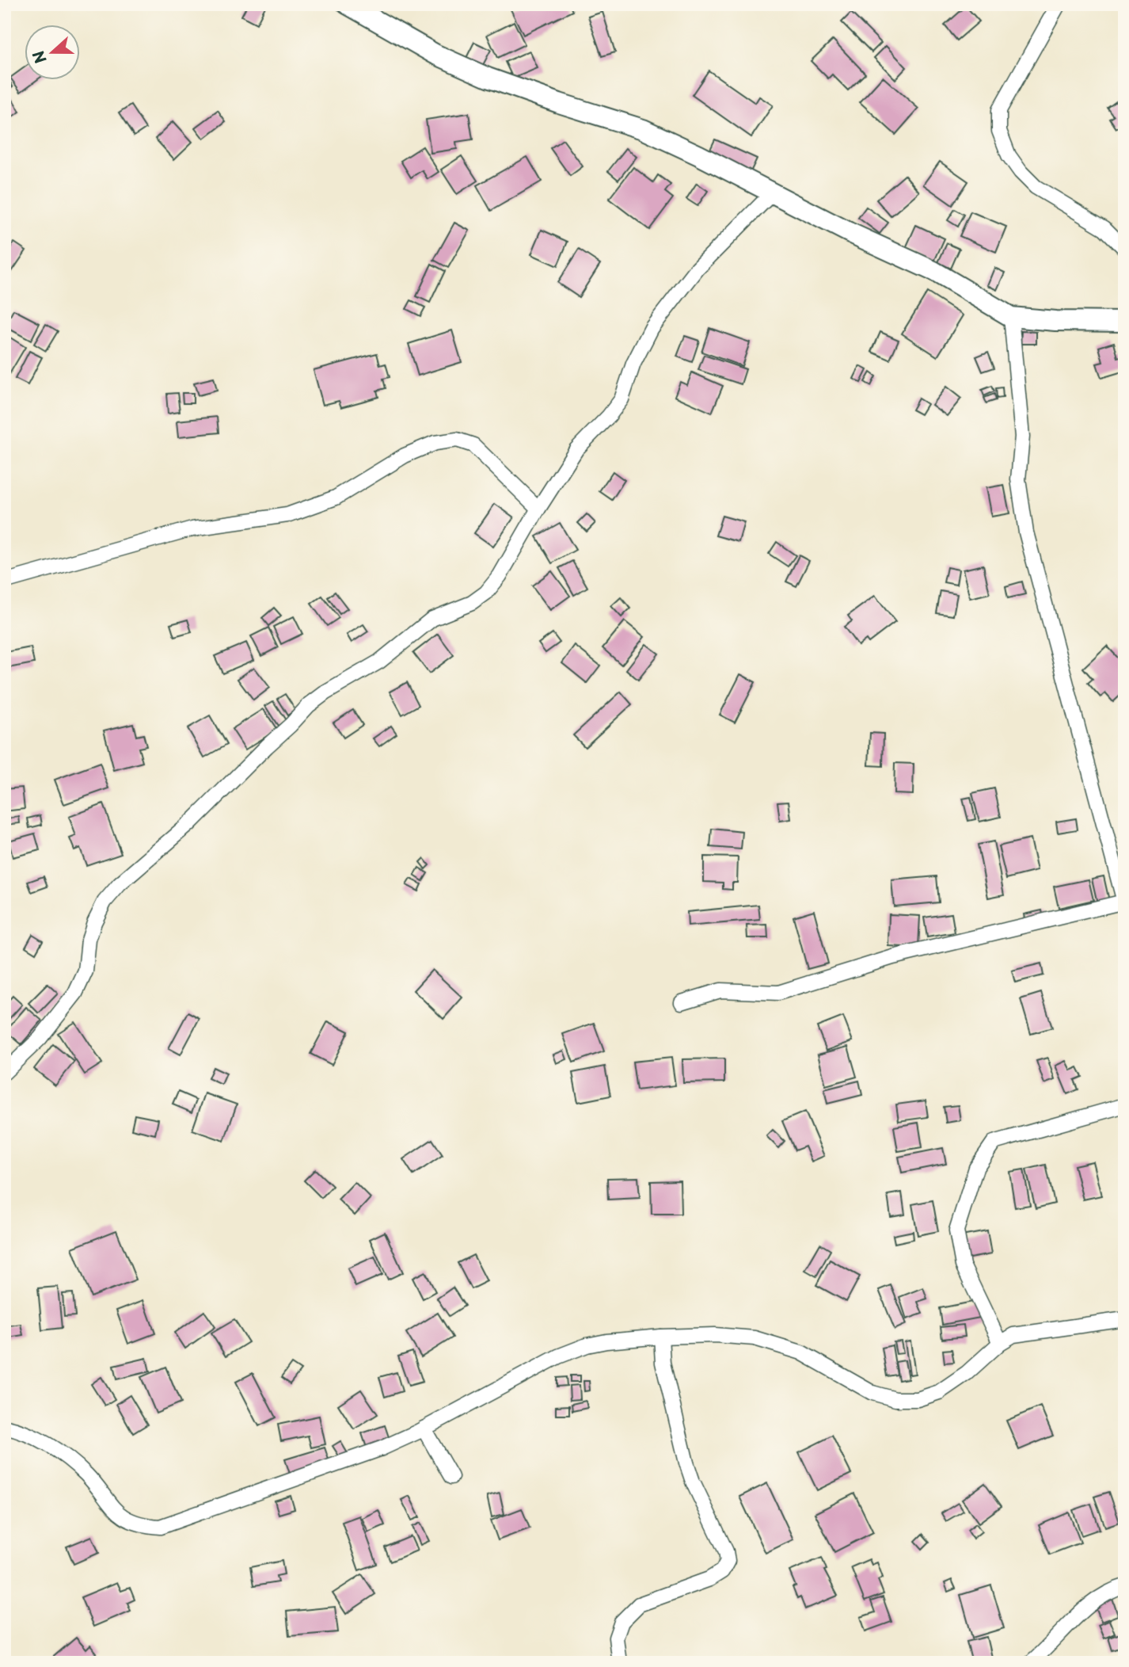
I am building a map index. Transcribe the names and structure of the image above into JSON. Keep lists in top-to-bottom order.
{
  "north": "left"
}
